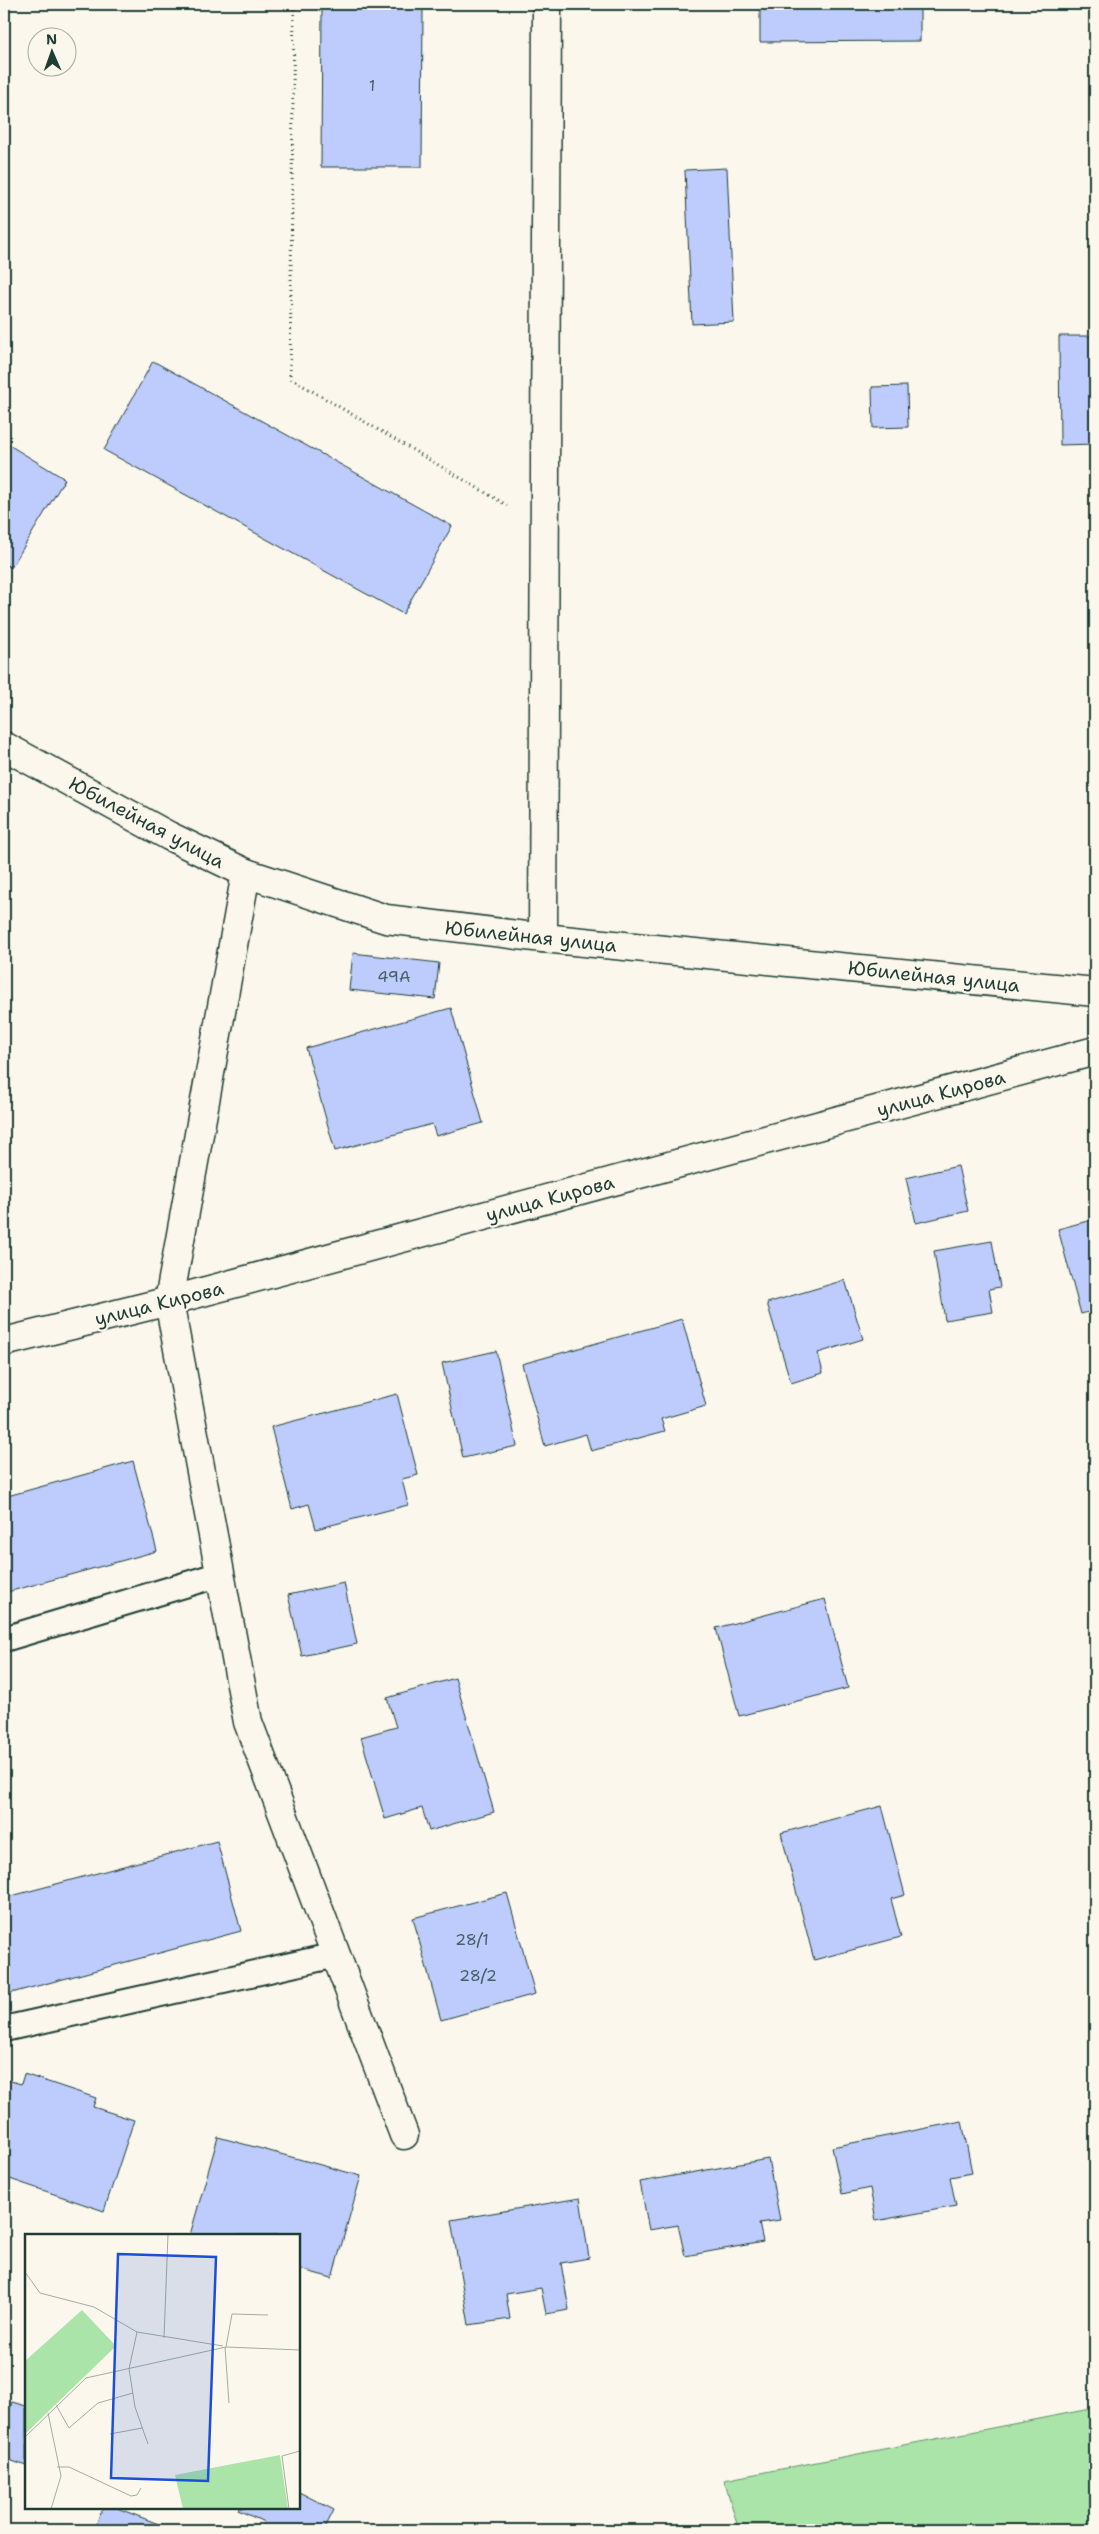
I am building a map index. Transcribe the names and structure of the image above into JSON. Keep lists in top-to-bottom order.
{
  "streets": {
    "street": ["Юбилейная улица", "улица Кирова"]
  },
  "house_numbers": [
    "1",
    "49А",
    "28/1",
    "28/2"
  ],
  "north": "top"
}
